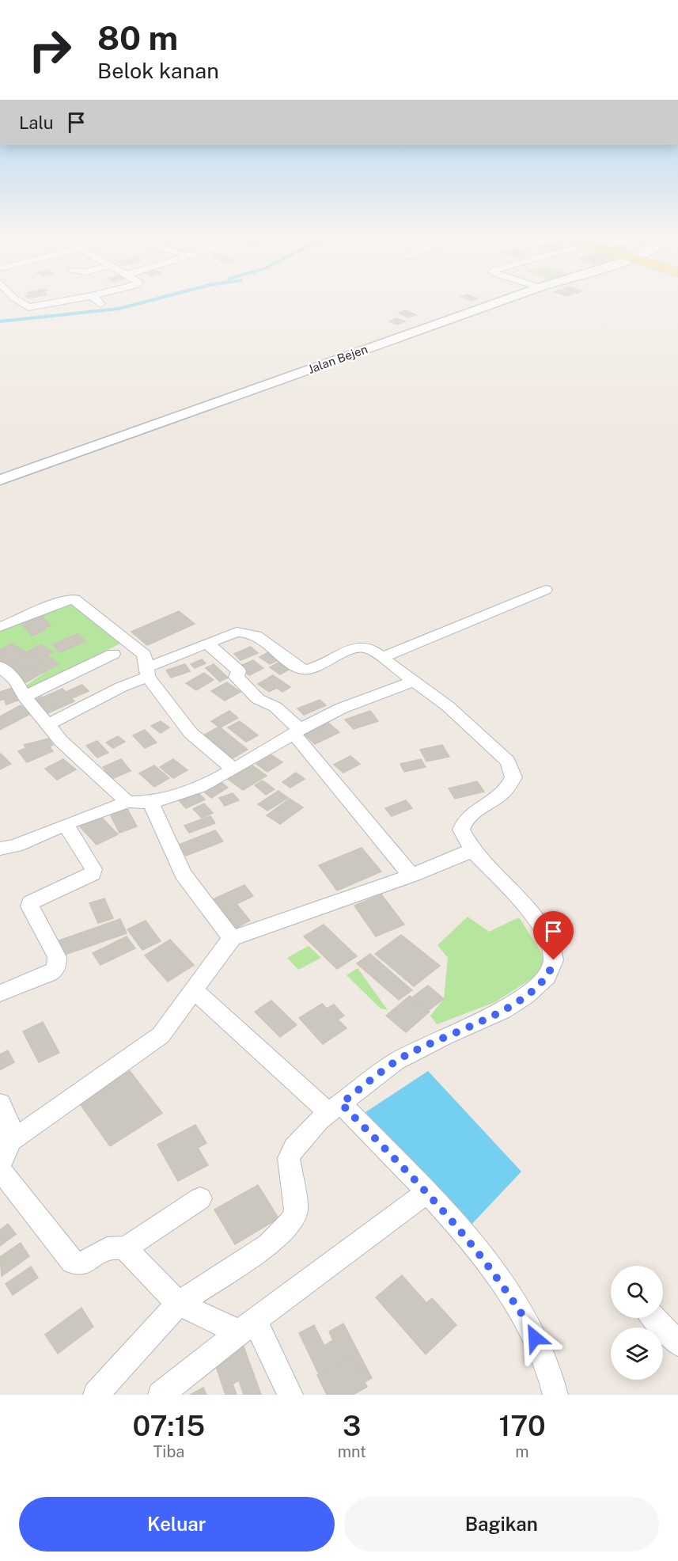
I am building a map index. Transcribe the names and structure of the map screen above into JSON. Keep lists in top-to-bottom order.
{
  "streets": {
    "street": ["Jalan Bejen"]
  },
  "page": {
    "turn": ["80 m", "Belok kanan"],
    "then": "Lalu",
    "eta": [
      "07:15",
      "Tiba",
      "3",
      "mnt",
      "170",
      "m"
    ],
    "buttons": ["Keluar", "Bagikan"]
  }
}
